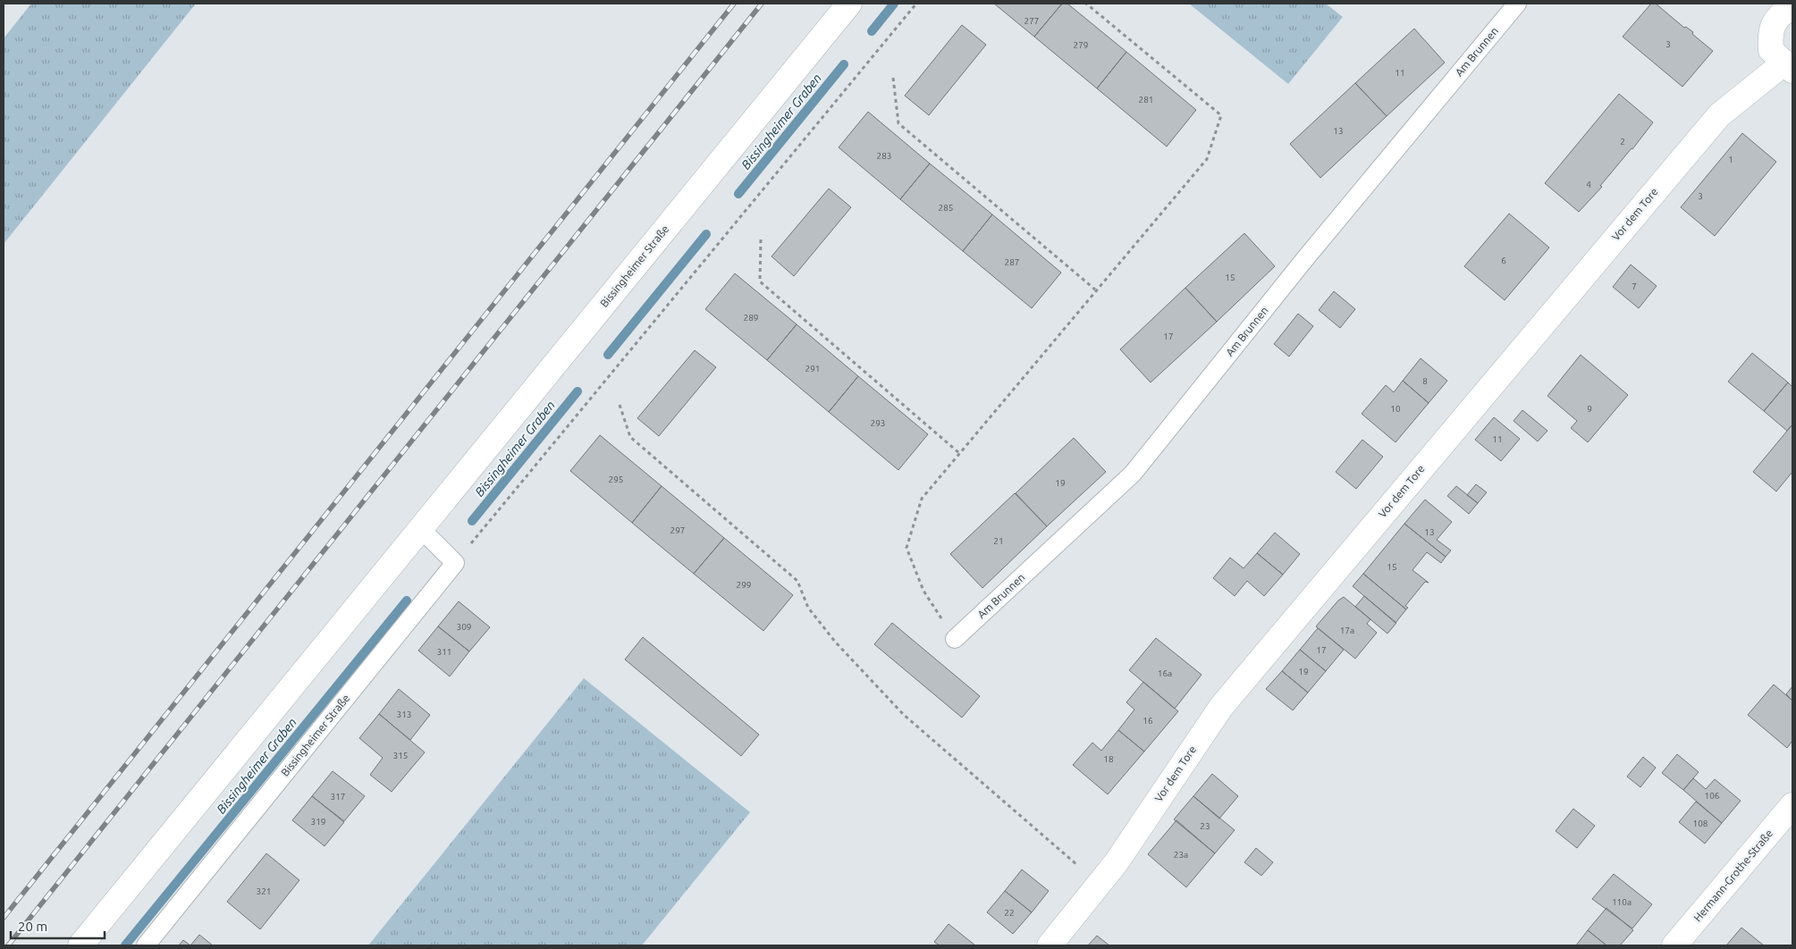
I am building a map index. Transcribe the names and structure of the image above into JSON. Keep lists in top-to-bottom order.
{
  "streets": {
    "street": ["Vor dem Tore", "Bissingheimer Straße", "Hermann-Grothe-Straße"],
    "lane": ["Am Brunnen"]
  },
  "water": ["Bissingheimer Graben"],
  "house_numbers": [
    "277",
    "3",
    "279",
    "11",
    "281",
    "13",
    "2",
    "283",
    "1",
    "4",
    "3",
    "285",
    "6",
    "287",
    "15",
    "7",
    "289",
    "17",
    "291",
    "8",
    "10",
    "9",
    "293",
    "11",
    "295",
    "19",
    "297",
    "13",
    "21",
    "15",
    "299",
    "309",
    "17a",
    "17",
    "311",
    "19",
    "16a",
    "313",
    "16",
    "315",
    "18",
    "106",
    "317",
    "319",
    "108",
    "23",
    "23a",
    "321",
    "110a",
    "22"
  ],
  "scale_bar": "20 m"
}
